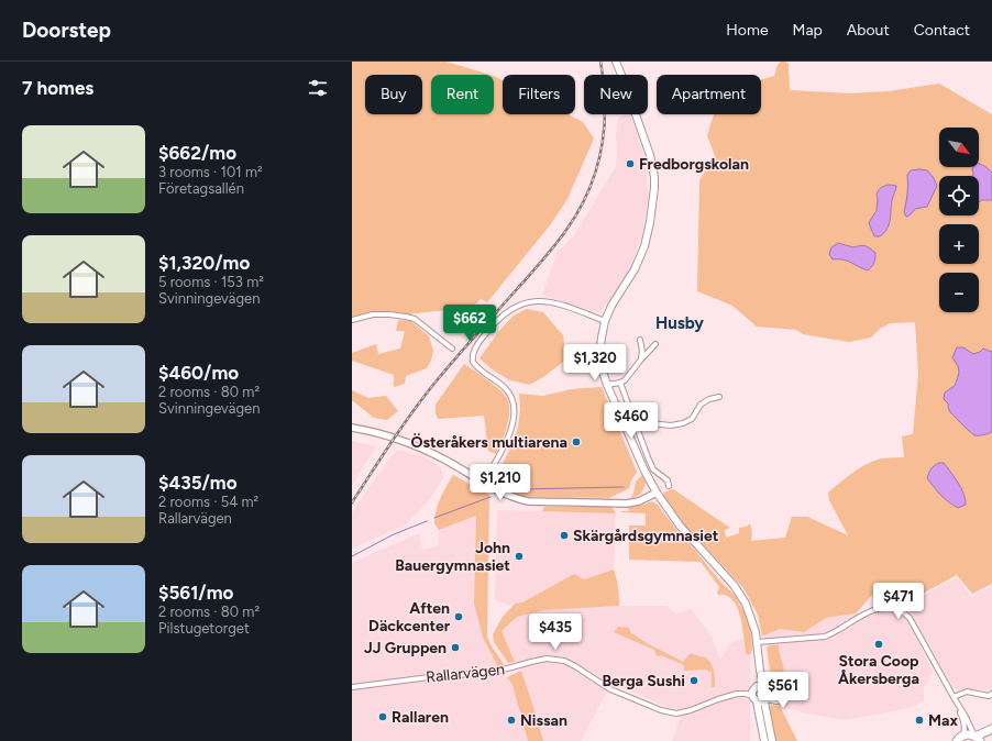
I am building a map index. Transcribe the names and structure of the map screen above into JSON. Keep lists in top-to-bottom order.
{
  "streets": {
    "street": ["Rallarvägen"]
  },
  "districts": ["Husby"],
  "places": [
    "Fredborgskolan",
    "Österåkers multiarena",
    "Skärgårdsgymnasiet",
    "John Bauergymnasiet",
    "Aften Däckcenter",
    "Stora Coop Åkersberga",
    "JJ Gruppen",
    "Berga Sushi",
    "Rallaren",
    "Nissan",
    "Max"
  ],
  "north": "bottom right",
  "page": {
    "header": "Doorstep",
    "nav": [
      "Home",
      "Map",
      "About",
      "Contact"
    ],
    "heading": "7 homes",
    "chip": [
      "Buy",
      "Rent",
      "Filters",
      "New",
      "Apartment"
    ],
    "list": [
      {
        "name": "$662/mo",
        "note": "3 rooms · 101 m² · Företagsallén"
      },
      {
        "name": "$1,320/mo",
        "note": "5 rooms · 153 m² · Svinningevägen"
      },
      {
        "name": "$460/mo",
        "note": "2 rooms · 80 m² · Svinningevägen"
      },
      {
        "name": "$435/mo",
        "note": "2 rooms · 54 m² · Rallarvägen"
      },
      {
        "name": "$561/mo",
        "note": "2 rooms · 80 m² · Pilstugetorget"
      }
    ],
    "map_buttons": ["+", "−"],
    "price": [
      "$662",
      "$1,320",
      "$460",
      "$1,210",
      "$471",
      "$435",
      "$561"
    ]
  }
}
